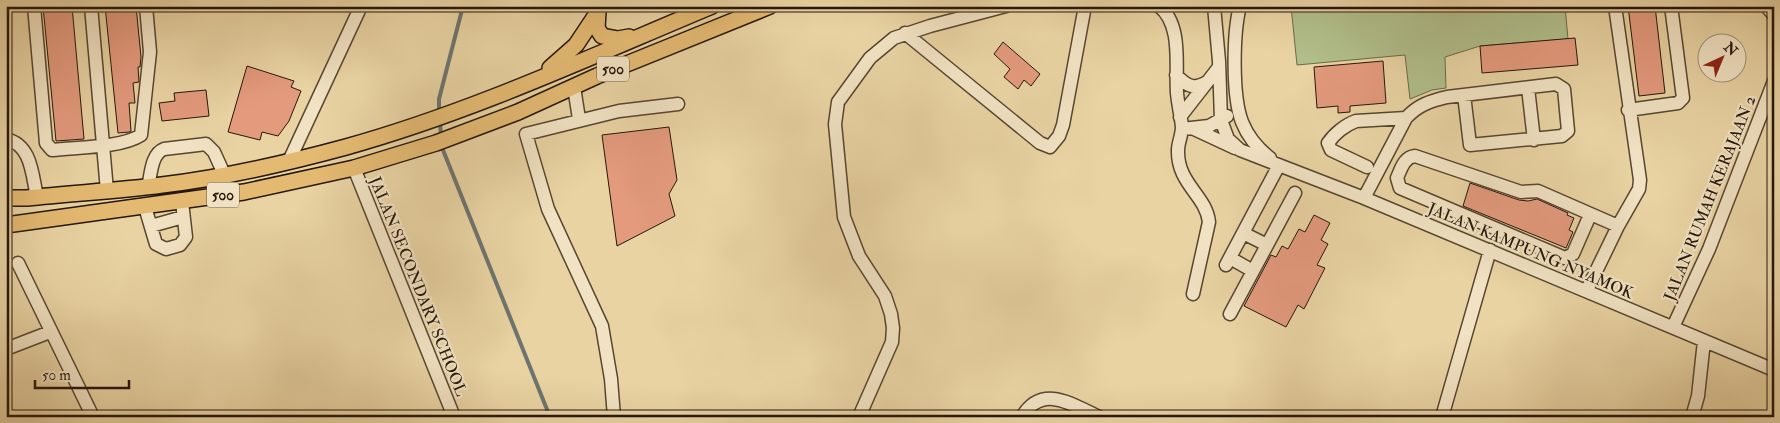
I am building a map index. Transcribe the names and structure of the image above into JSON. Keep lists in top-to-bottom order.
{
  "streets": {
    "main road": ["500"],
    "street": ["JALAN RUMAH KERAJAAN 2", "JALAN KAMPUNG NYAMOK", "JALAN SECONDARY SCHOOL"]
  },
  "crossings": [
    ["500", "JALAN SECONDARY SCHOOL"],
    ["JALAN RUMAH KERAJAAN 2", "JALAN KAMPUNG NYAMOK"]
  ],
  "scale_bar": "50 m",
  "north": "top right"
}
